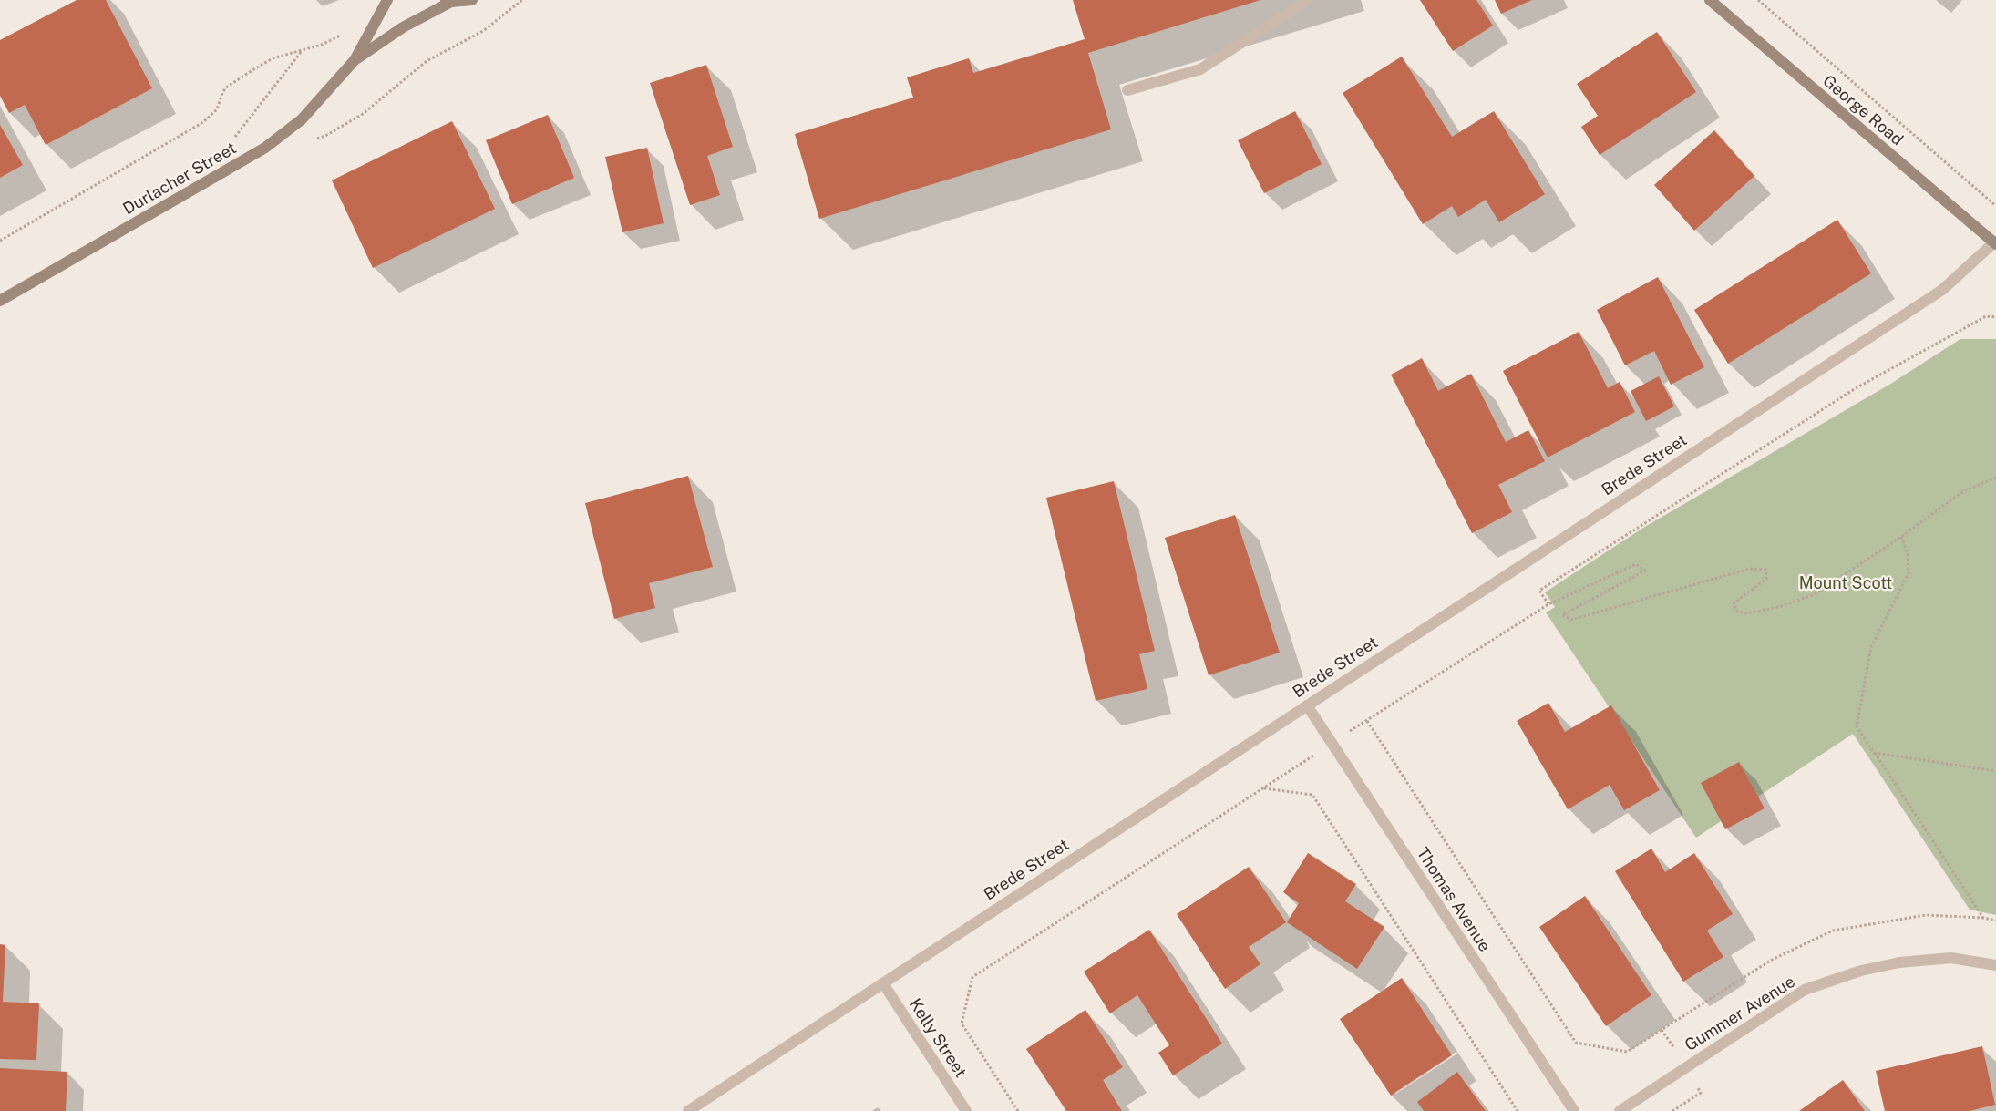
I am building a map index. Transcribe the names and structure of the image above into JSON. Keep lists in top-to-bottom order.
{
  "streets": {
    "main road": ["George Road", "Durlacher Street"],
    "street": [
      "Brede Street",
      "Thomas Avenue",
      "Gummer Avenue",
      "Kelly Street"
    ]
  },
  "crossings": [
    ["George Road", "Brede Street"],
    ["Brede Street", "Thomas Avenue"],
    ["Brede Street", "Kelly Street"]
  ],
  "parks": ["Mount Scott"]
}
